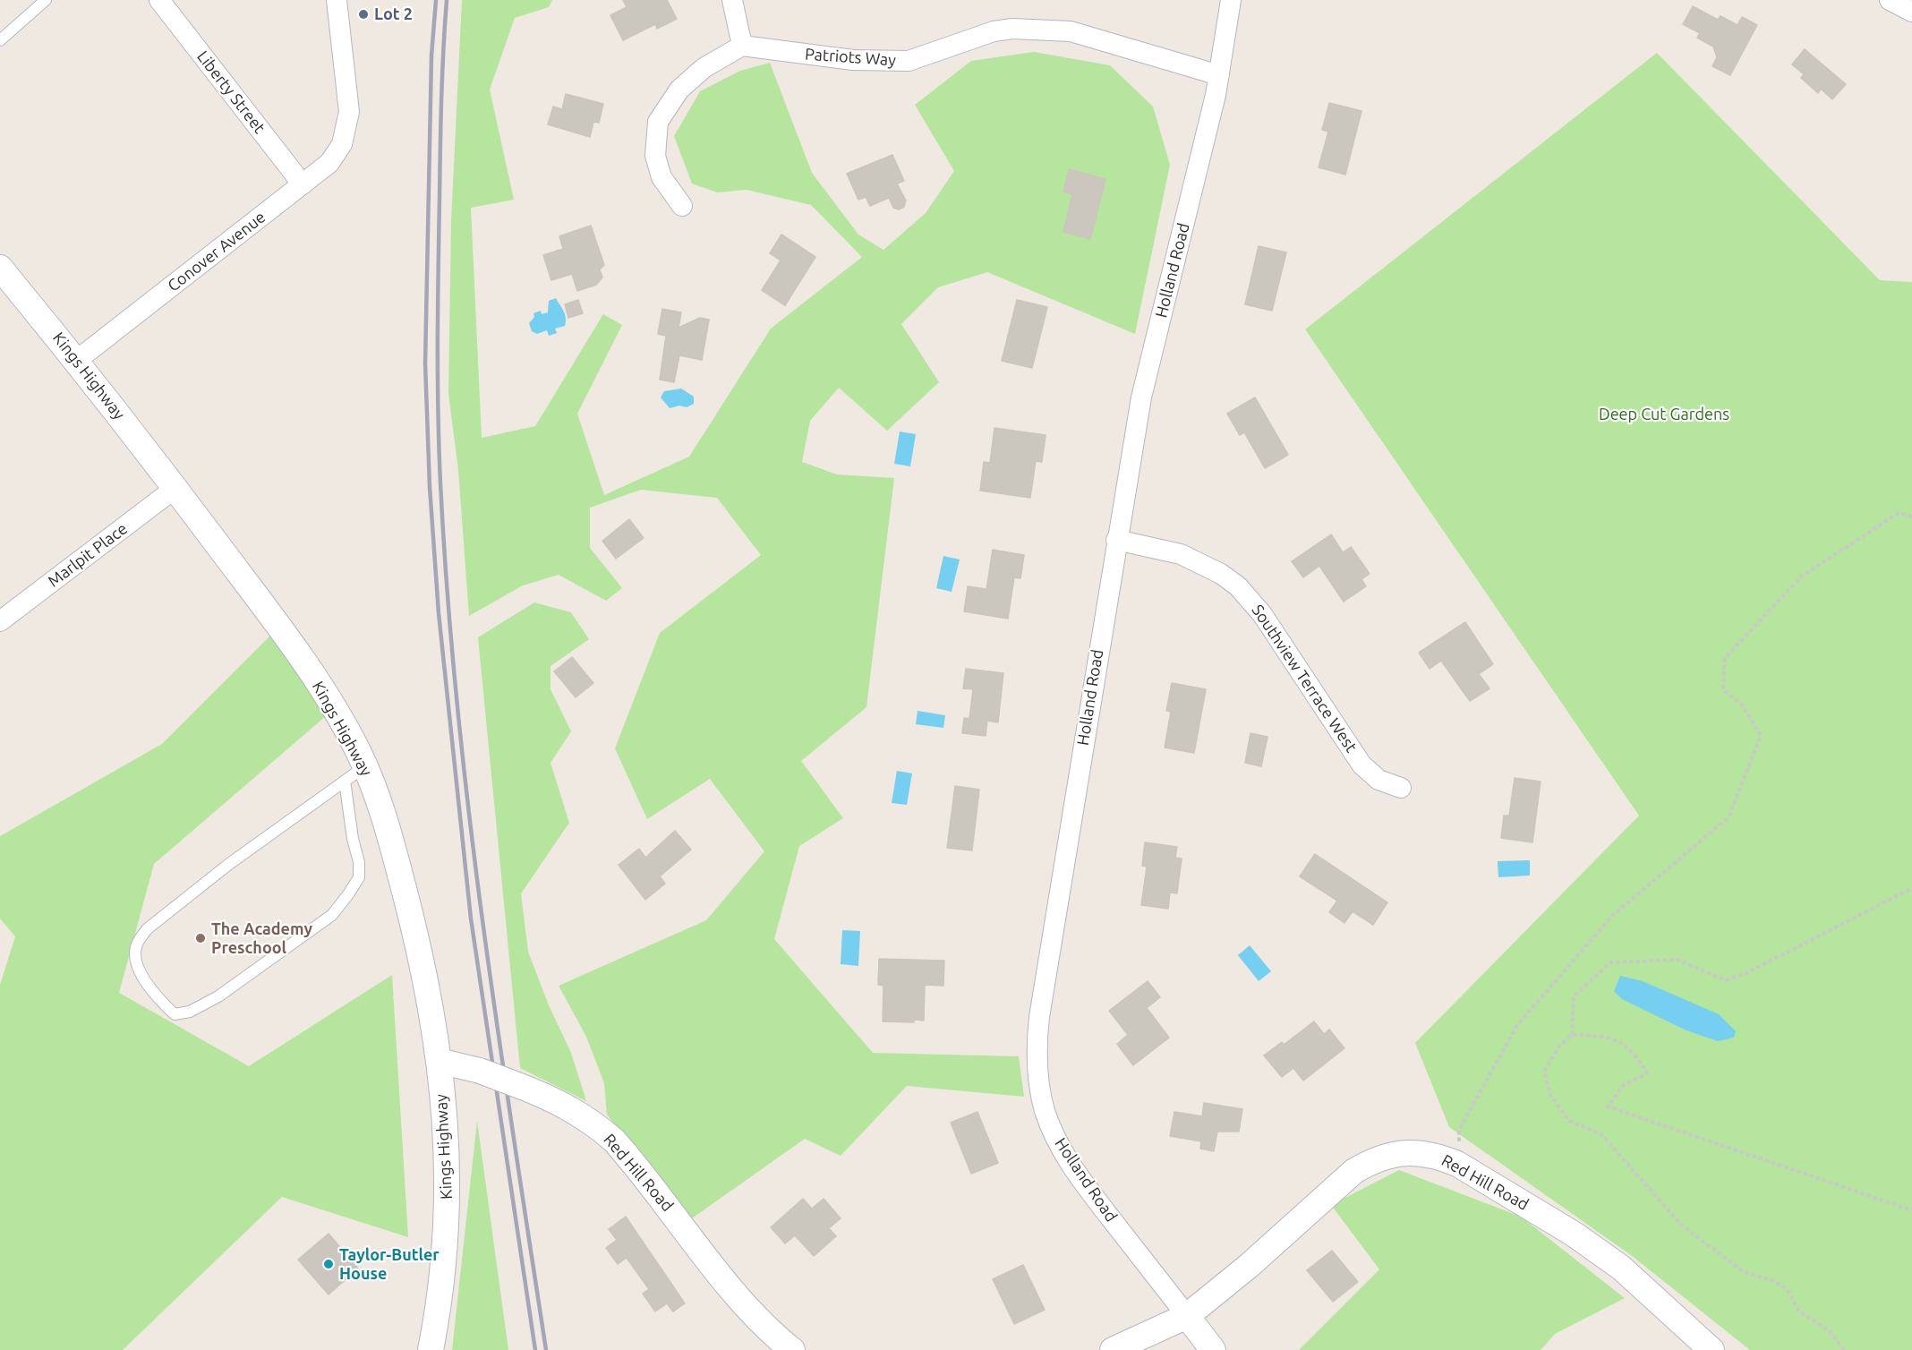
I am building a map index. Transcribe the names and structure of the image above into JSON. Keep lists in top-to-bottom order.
{
  "streets": {
    "street": [
      "Patriots Way",
      "Liberty Street",
      "Conover Avenue",
      "Holland Road",
      "Kings Highway",
      "Marlpit Place",
      "Southview Terrace West",
      "Red Hill Road"
    ]
  },
  "crossings": [
    ["Patriots Way", "Holland Road"],
    ["Liberty Street", "Conover Avenue"],
    ["Conover Avenue", "Kings Highway"],
    ["Holland Road", "Southview Terrace West"],
    ["Holland Road", "Red Hill Road"],
    ["Kings Highway", "Marlpit Place"],
    ["Kings Highway", "Red Hill Road"]
  ],
  "parks": ["Deep Cut Gardens"],
  "places": ["Lot 2", "The Academy Preschool", "Taylor-Butler House"]
}
